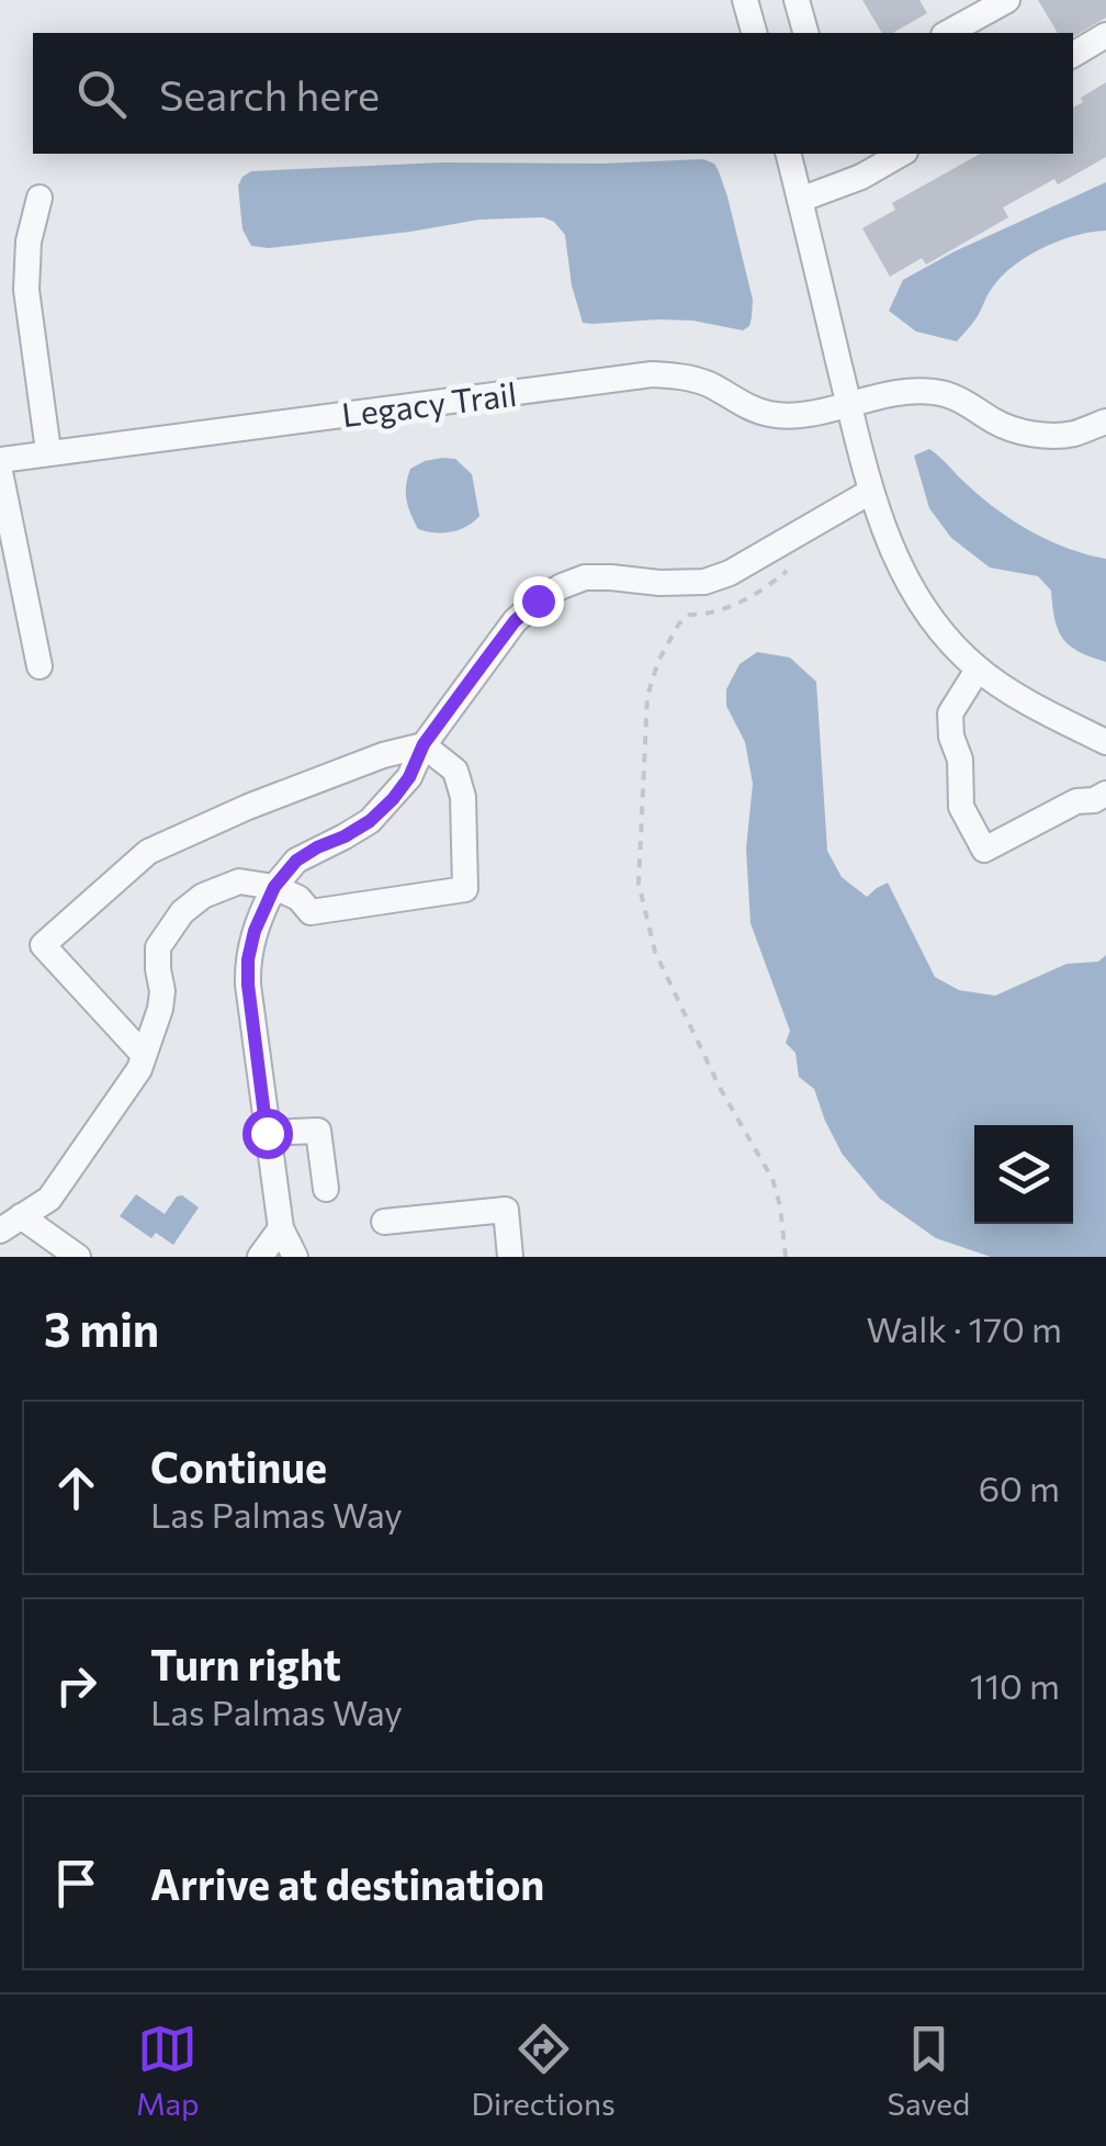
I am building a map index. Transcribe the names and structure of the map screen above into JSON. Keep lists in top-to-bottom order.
{
  "streets": {
    "street": ["Legacy Trail"]
  },
  "page": {
    "search": "Search here",
    "heading": ["3 min", "Walk · 170 m"],
    "list": [
      ["Continue", "Las Palmas Way", "60 m"],
      ["Turn right", "Las Palmas Way", "110 m"],
      "Arrive at destination"
    ],
    "nav": ["Map", "Directions", "Saved"]
  }
}
